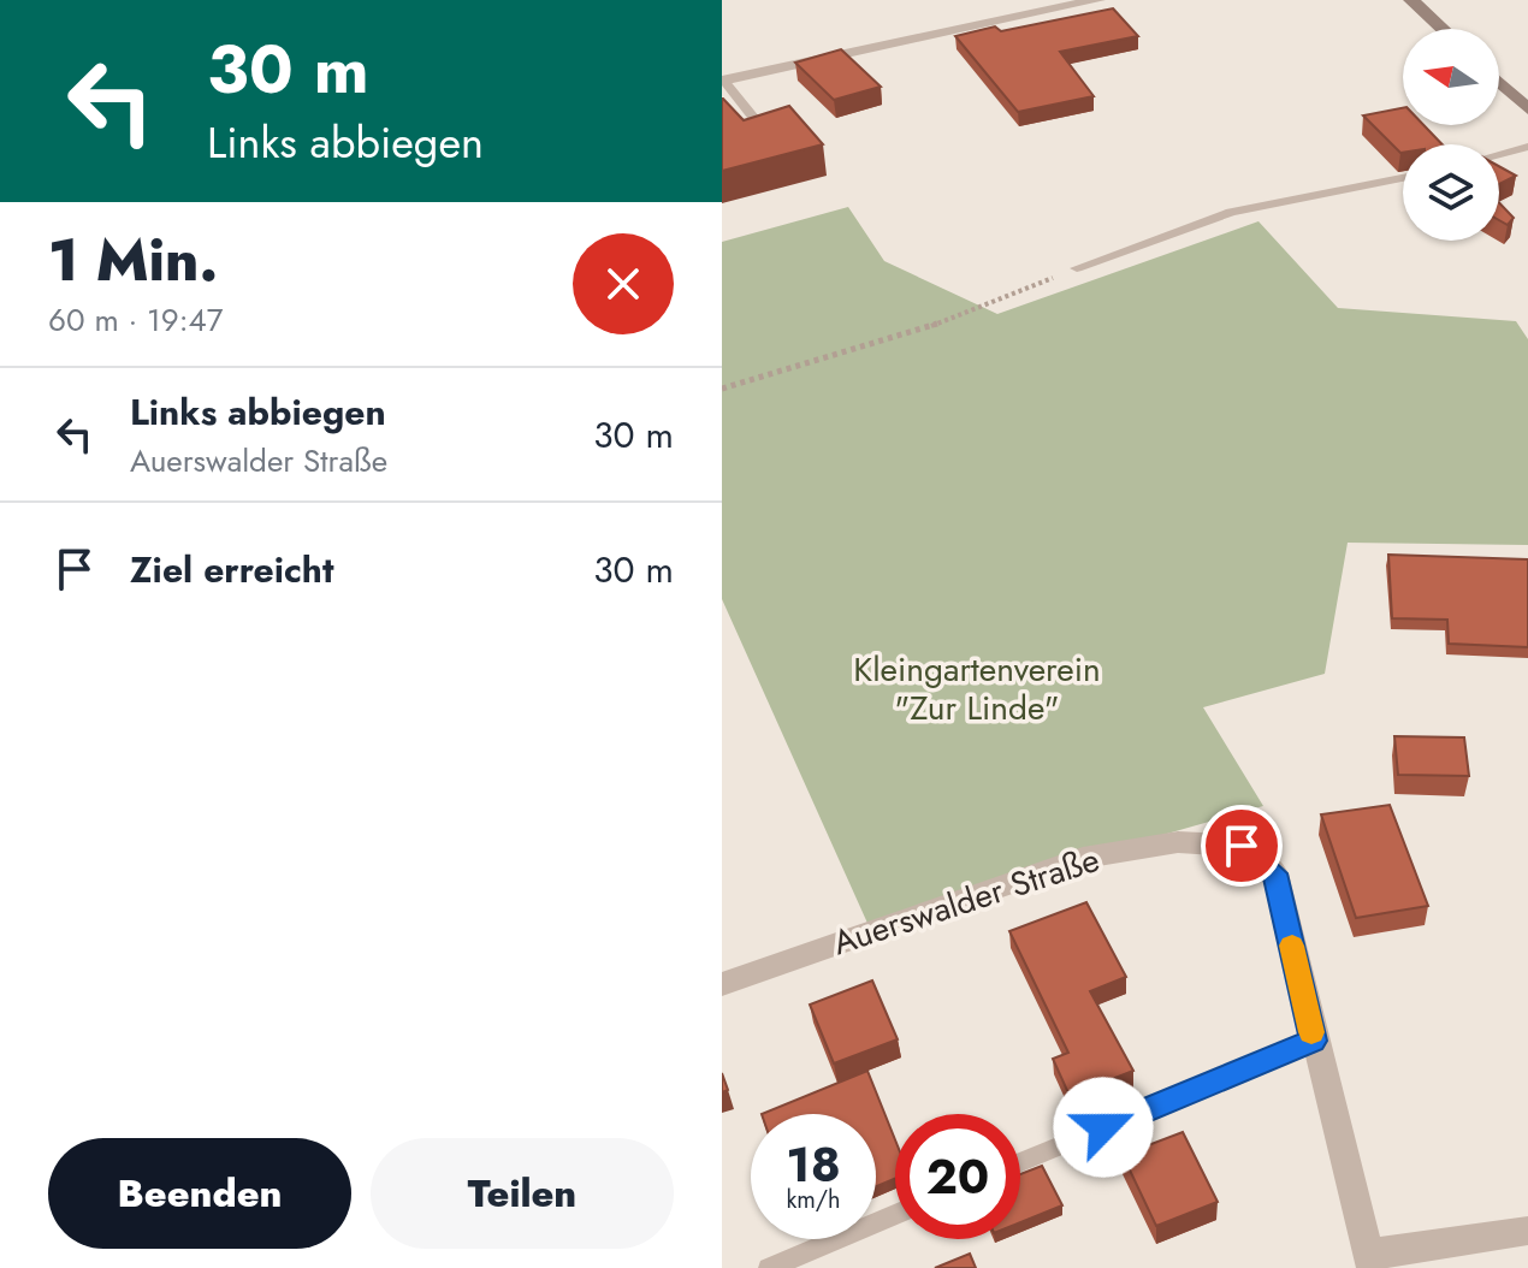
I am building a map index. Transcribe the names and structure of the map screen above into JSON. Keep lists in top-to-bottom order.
{
  "streets": {
    "street": ["Auerswalder Straße"]
  },
  "parks": ["Kleingartenverein \"Zur Linde\""],
  "north": "left",
  "page": {
    "turn": ["30 m", "Links abbiegen"],
    "heading": ["1 Min.", "60 m · 19:47"],
    "list": [
      {
        "name": "Links abbiegen",
        "note": "Auerswalder Straße",
        "value": "30 m"
      },
      {
        "name": "Ziel erreicht",
        "value": "30 m"
      }
    ],
    "speed": "18 km/h",
    "limit": "20",
    "buttons": ["Beenden", "Teilen"]
  }
}
